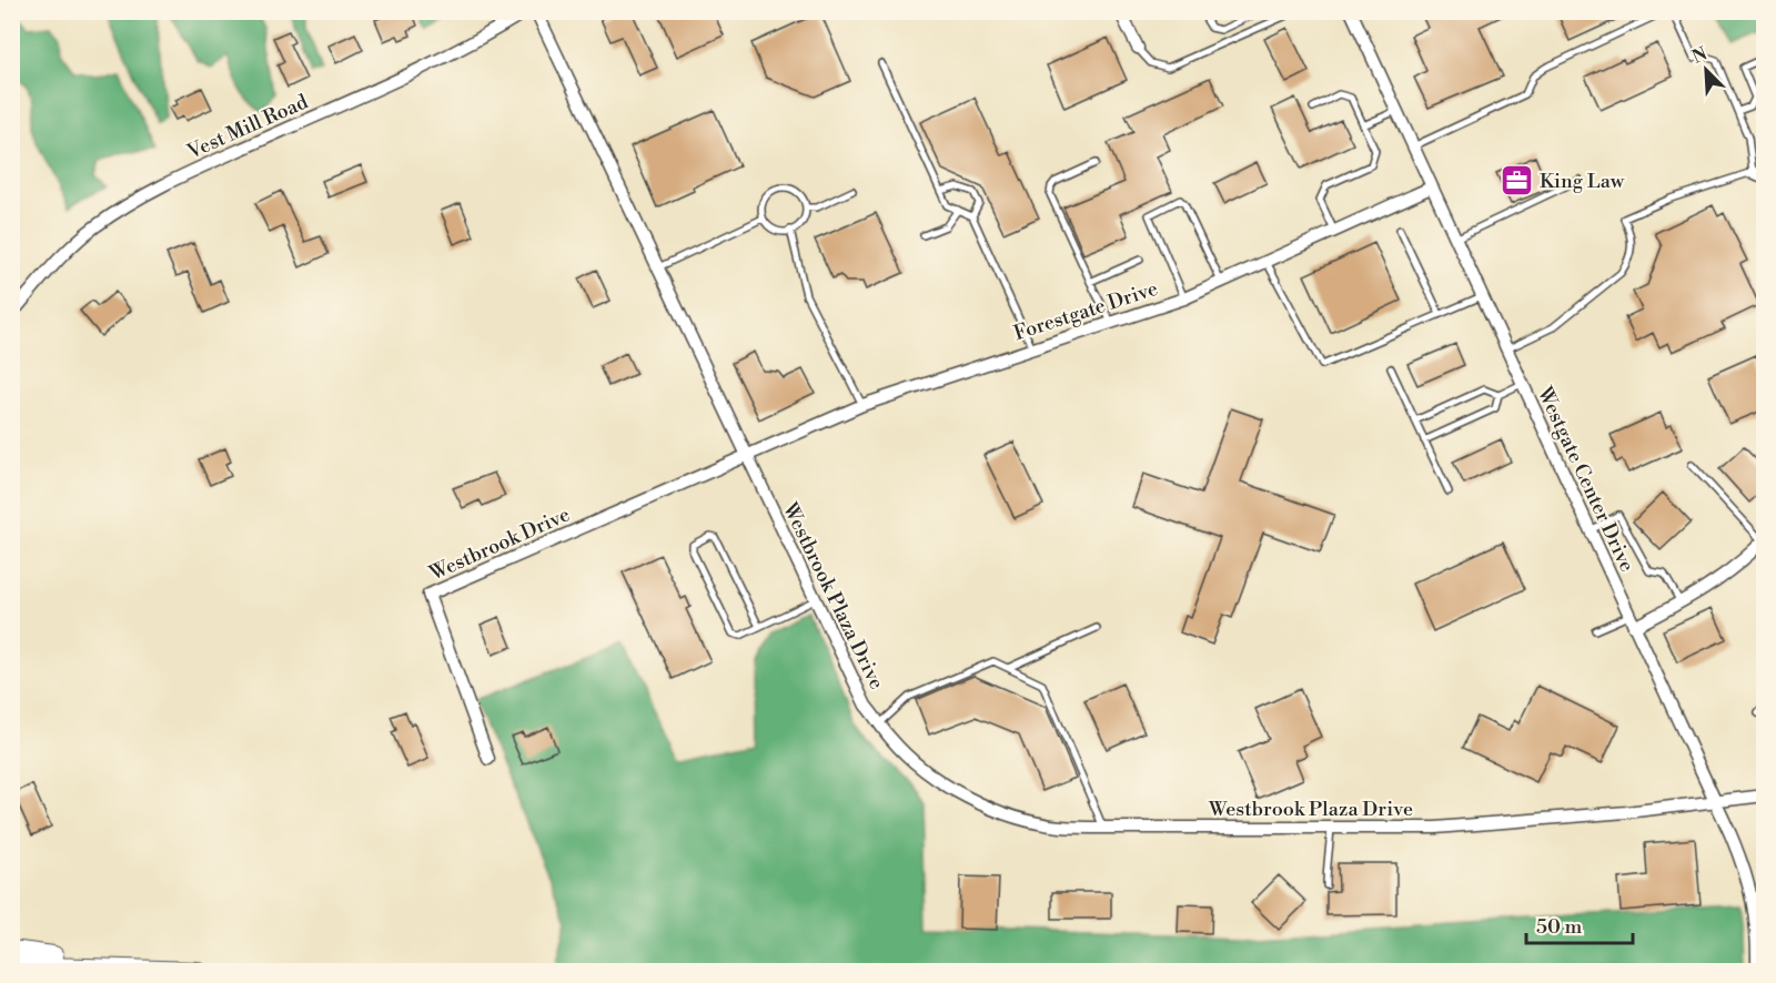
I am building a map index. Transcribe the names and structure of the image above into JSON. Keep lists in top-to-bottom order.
{
  "streets": {
    "street": [
      "Vest Mill Road",
      "Forestgate Drive",
      "Westgate Center Drive",
      "Westbrook Drive",
      "Westbrook Plaza Drive"
    ]
  },
  "crossings": [
    ["Forestgate Drive", "Westgate Center Drive"],
    ["Forestgate Drive", "Westbrook Drive"],
    ["Forestgate Drive", "Westbrook Plaza Drive"],
    ["Westgate Center Drive", "Westbrook Plaza Drive"],
    ["Westbrook Drive", "Westbrook Plaza Drive"]
  ],
  "places": {
    "office": ["King Law"]
  },
  "scale_bar": "50 m",
  "north": "top left"
}
